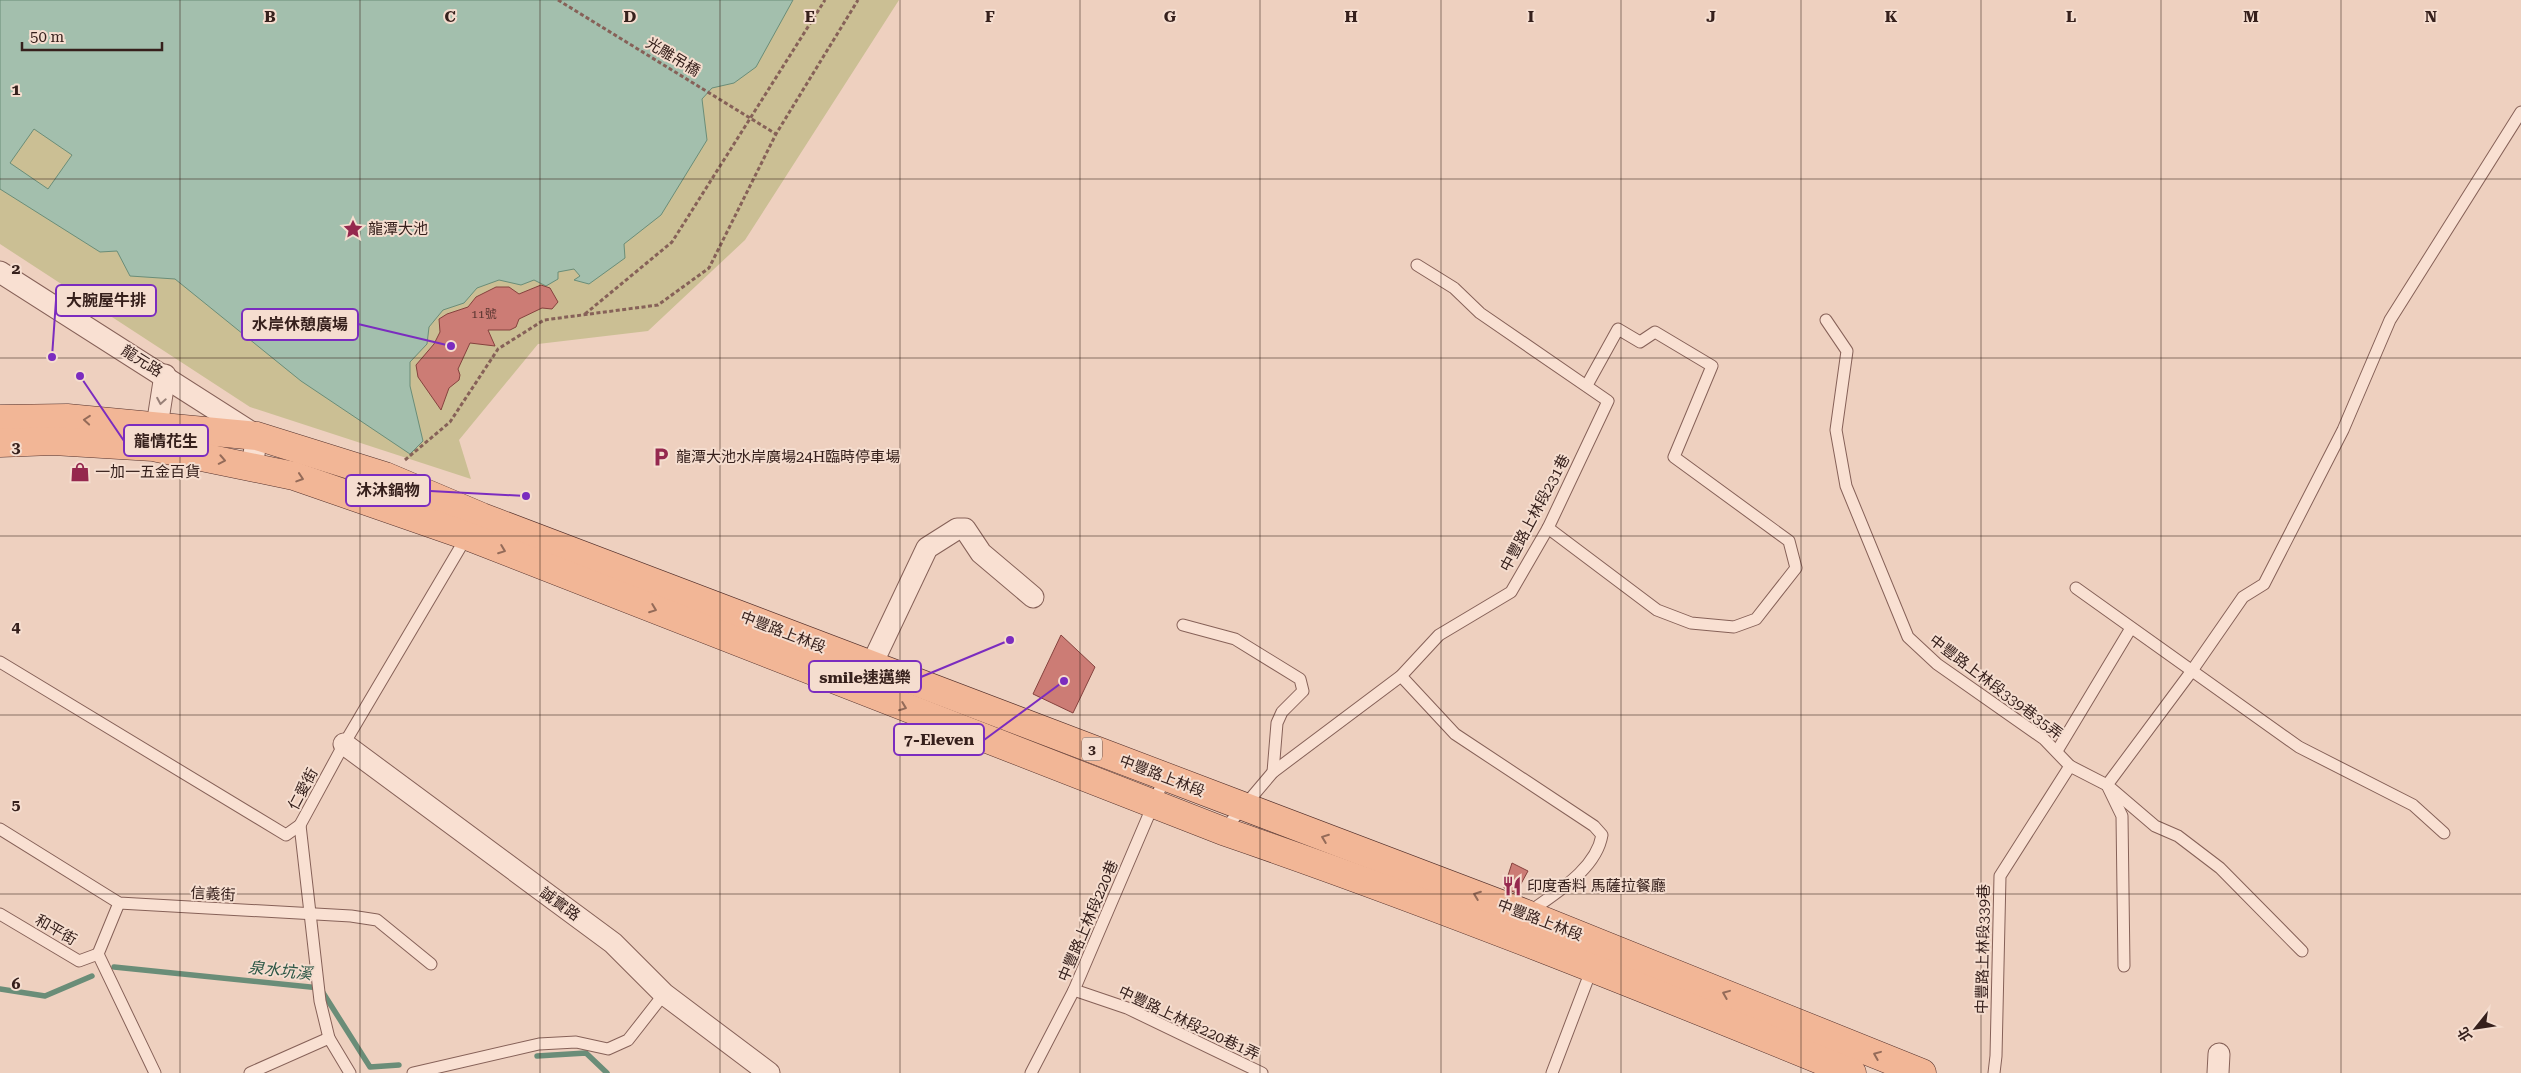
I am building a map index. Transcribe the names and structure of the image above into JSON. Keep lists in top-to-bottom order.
{
  "streets": {
    "main road": ["中豐路上林段", "3"],
    "street": ["龍元路", "誠實路"],
    "lane": [
      "中豐路上林段231巷",
      "中豐路上林段339巷35弄",
      "仁愛街",
      "信義街",
      "中豐路上林段220巷",
      "和平街",
      "中豐路上林段339巷",
      "中豐路上林段220巷1弄"
    ],
    "path": ["光雕吊橋"]
  },
  "crossings": [
    ["龍元路", "中豐路上林段"],
    ["龍元路", "3"],
    ["中豐路上林段231巷", "中豐路上林段"],
    ["中豐路上林段", "3"],
    ["中豐路上林段", "仁愛街"],
    ["中豐路上林段", "中豐路上林段220巷"],
    ["中豐路上林段339巷35弄", "中豐路上林段339巷"],
    ["仁愛街", "誠實路"],
    ["中豐路上林段220巷", "中豐路上林段220巷1弄"]
  ],
  "water": ["泉水坑溪"],
  "places": {
    "place": ["龍潭大池"],
    "other": [
      "水岸休憩廣場",
      "大腕屋牛排",
      "龍情花生",
      "沐沐鍋物",
      "smile速邁樂",
      "7-Eleven"
    ],
    "parking": ["龍潭大池水岸廣場24H臨時停車場"],
    "shop": ["一加一五金百貨"],
    "restaurant": ["印度香料 馬薩拉餐廳"]
  },
  "house_numbers": ["11號"],
  "scale_bar": "50 m",
  "north": "bottom left",
  "grid": {
    "columns": [
      "B",
      "C",
      "D",
      "E",
      "F",
      "G",
      "H",
      "I",
      "J",
      "K",
      "L",
      "M",
      "N"
    ],
    "rows": [
      "1",
      "2",
      "3",
      "4",
      "5",
      "6"
    ]
  }
}
